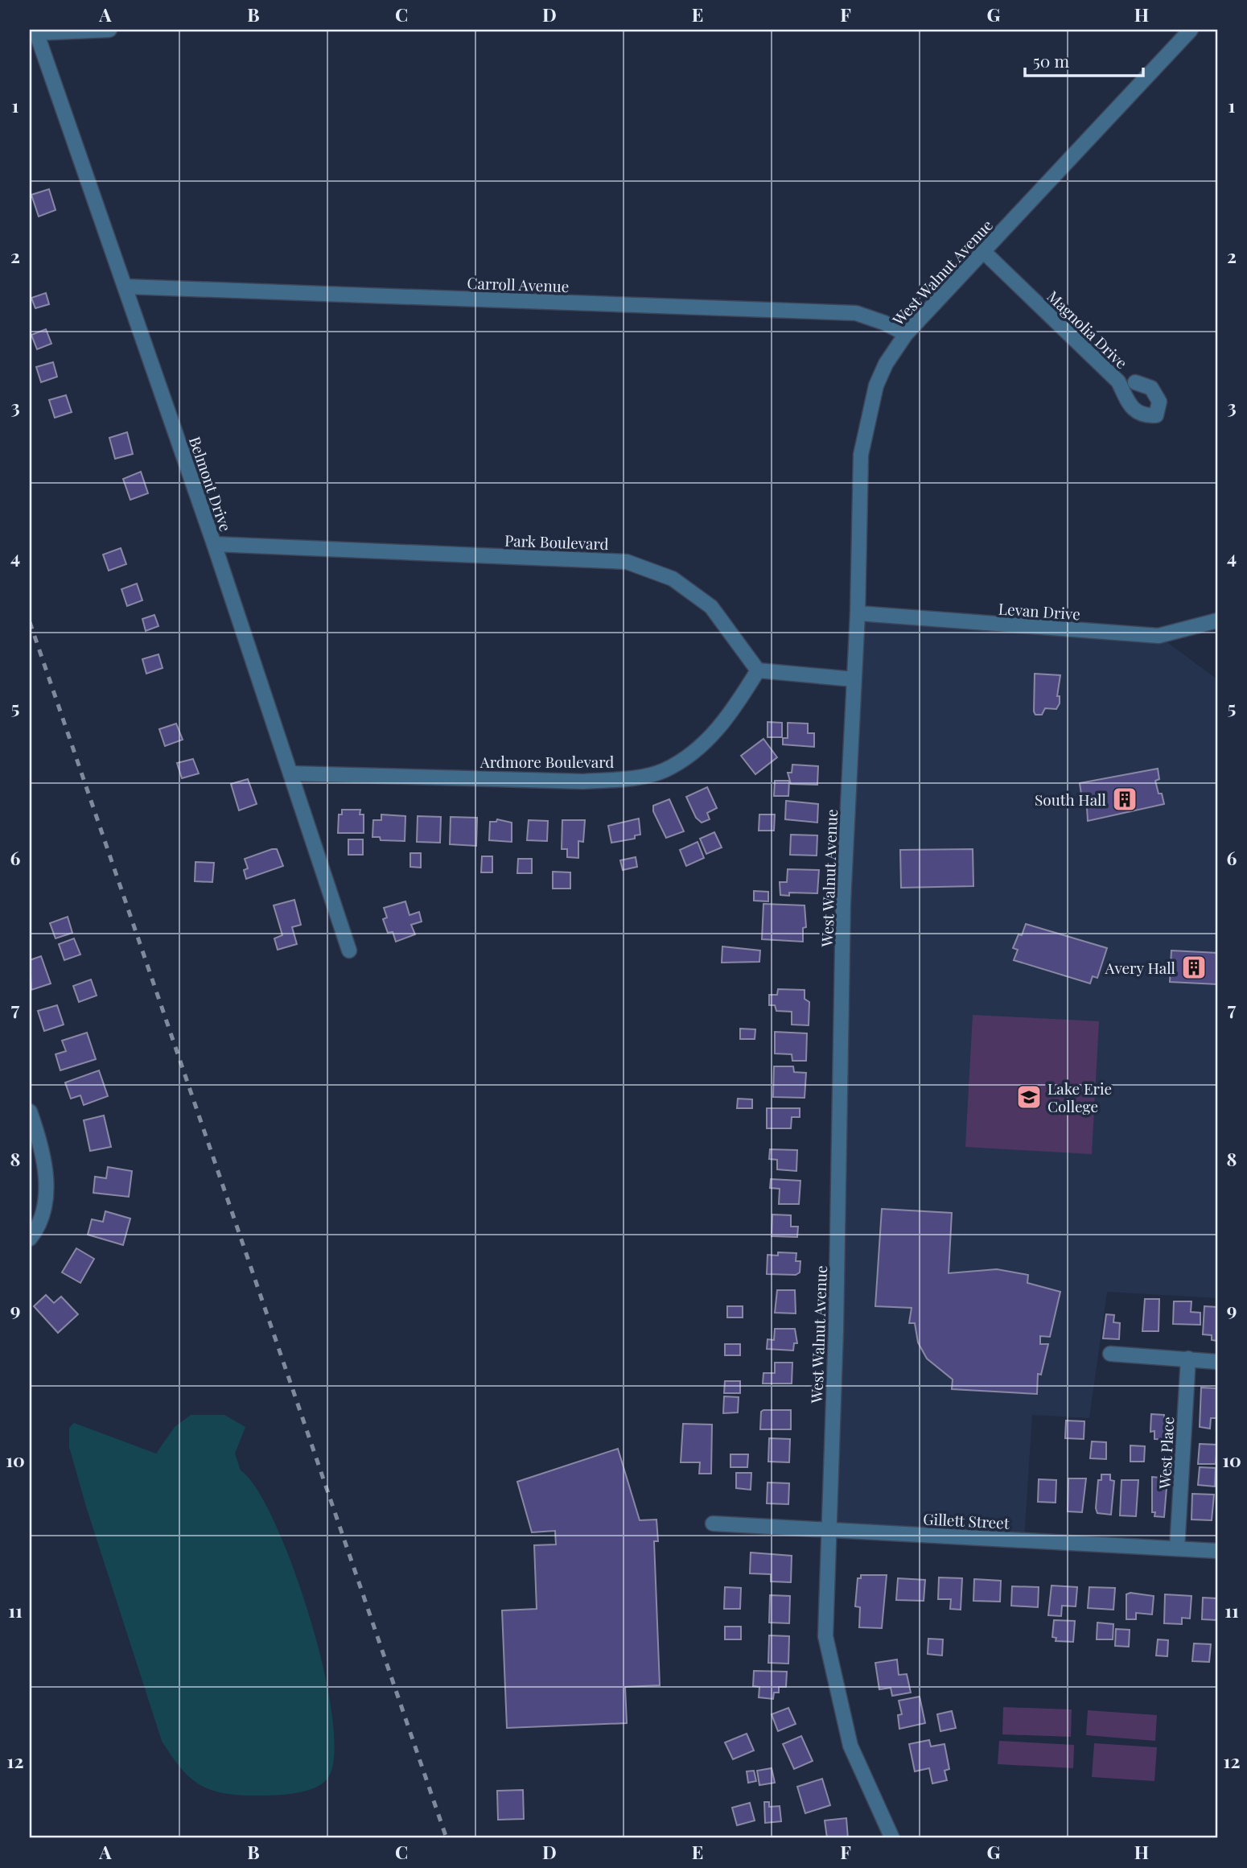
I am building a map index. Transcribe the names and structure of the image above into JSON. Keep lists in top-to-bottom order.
{
  "streets": {
    "street": [
      "West Walnut Avenue",
      "Carroll Avenue",
      "Magnolia Drive",
      "Belmont Drive",
      "Park Boulevard",
      "Levan Drive",
      "Ardmore Boulevard",
      "West Place",
      "Gillett Street"
    ]
  },
  "crossings": [
    ["West Walnut Avenue", "Carroll Avenue"],
    ["West Walnut Avenue", "Magnolia Drive"],
    ["West Walnut Avenue", "Levan Drive"],
    ["West Walnut Avenue", "Gillett Street"],
    ["Carroll Avenue", "Belmont Drive"],
    ["Belmont Drive", "Park Boulevard"],
    ["Belmont Drive", "Ardmore Boulevard"],
    ["Park Boulevard", "Ardmore Boulevard"],
    ["West Place", "Gillett Street"]
  ],
  "places": {
    "building": ["South Hall", "Avery Hall"],
    "school or university": ["Lake Erie College"]
  },
  "scale_bar": "50 m",
  "grid": {
    "columns": [
      "A",
      "B",
      "C",
      "D",
      "E",
      "F",
      "G",
      "H"
    ],
    "rows": [
      "1",
      "2",
      "3",
      "4",
      "5",
      "6",
      "7",
      "8",
      "9",
      "10",
      "11",
      "12"
    ]
  }
}
